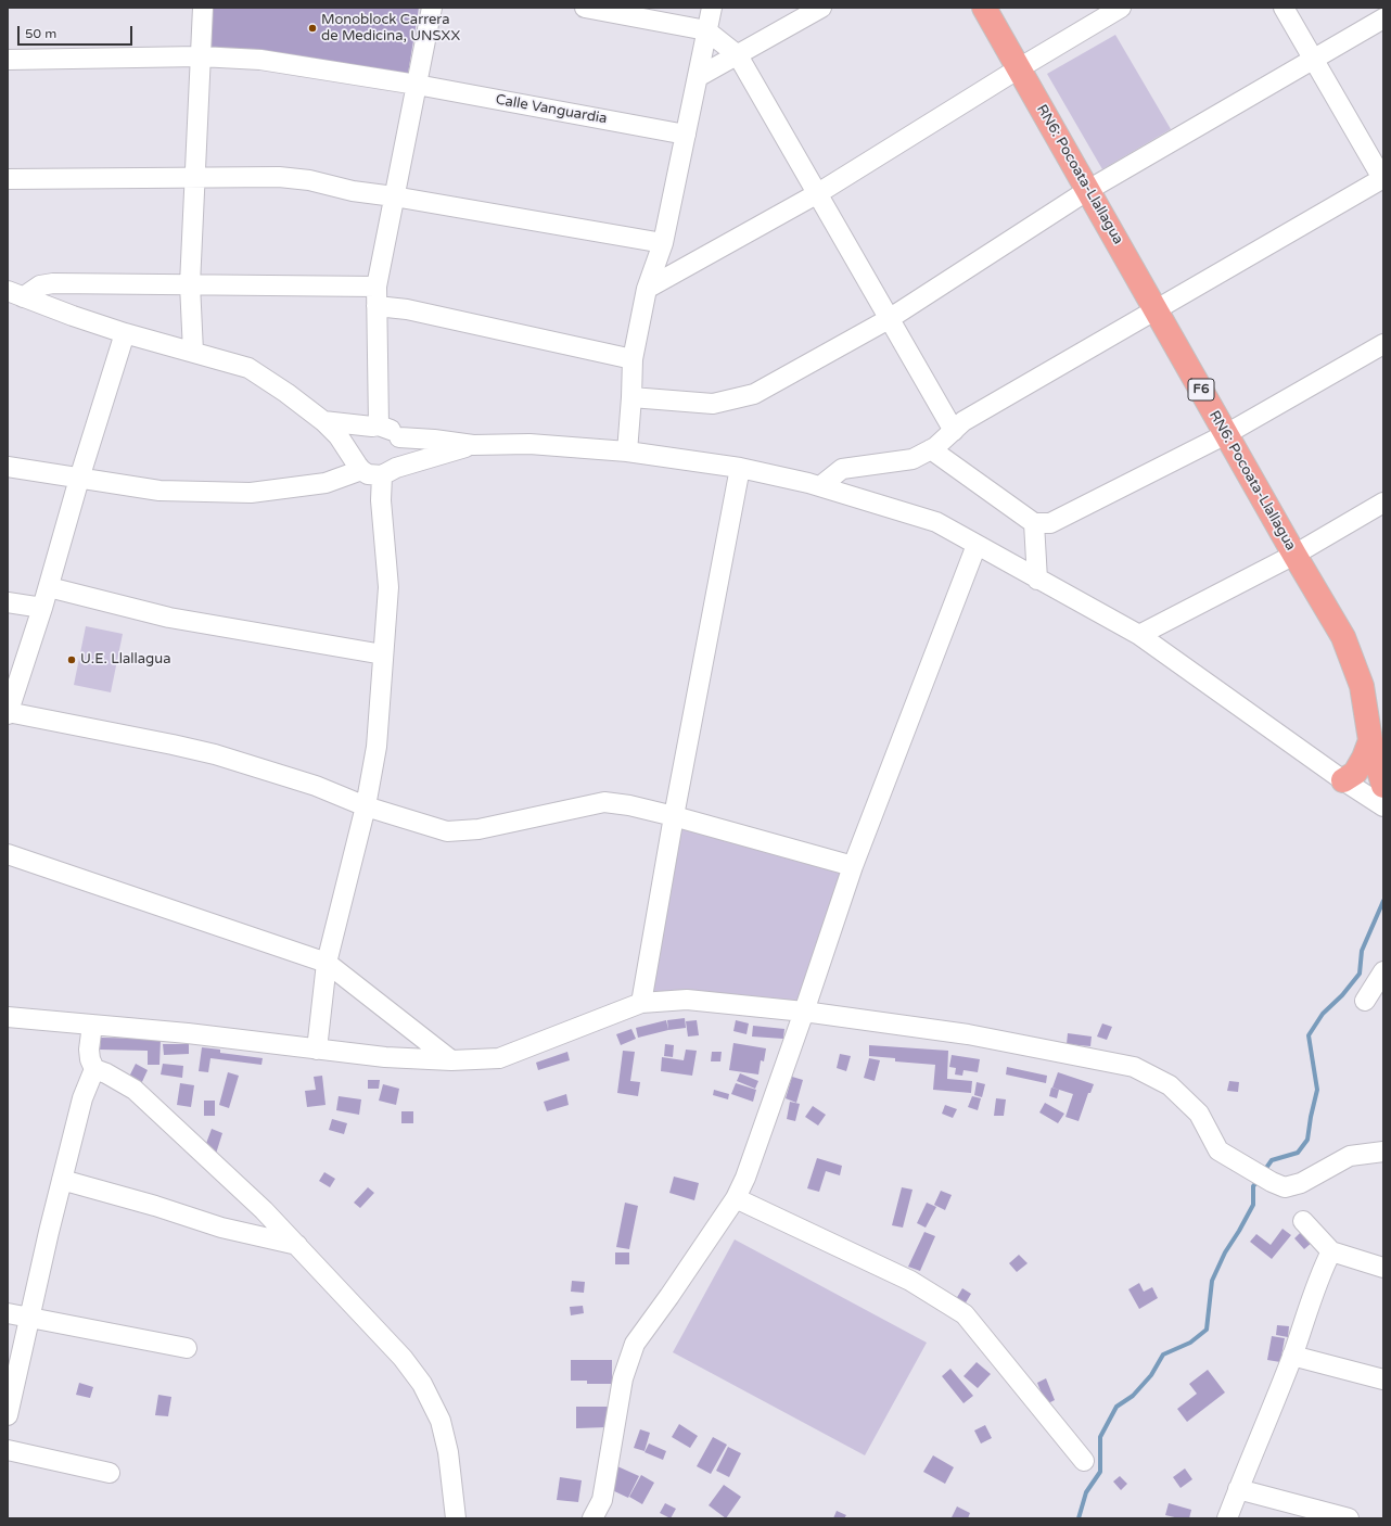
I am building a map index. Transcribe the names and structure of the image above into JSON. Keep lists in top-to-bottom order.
{
  "streets": {
    "highway": ["RN6: Pocoata-Llallagua", "F6"],
    "street": ["Calle Vanguardia"]
  },
  "places": ["Monoblock Carrera de Medicina, UNSXX", "U.E. Llallagua"],
  "scale_bar": "50 m"
}
